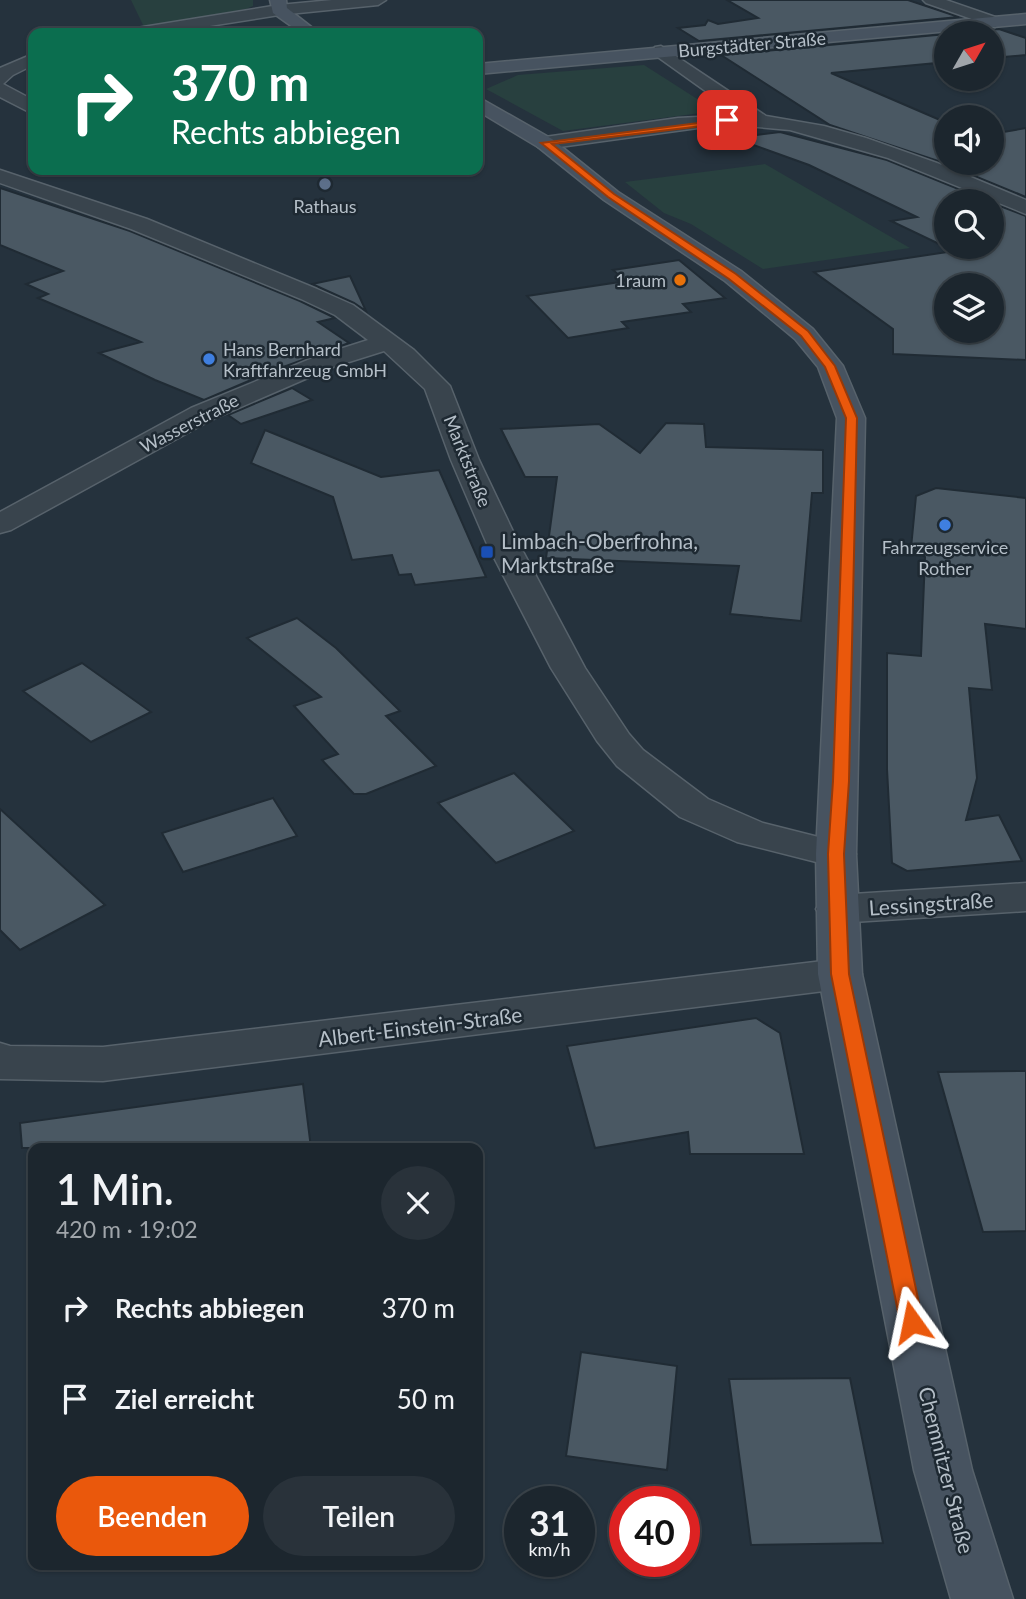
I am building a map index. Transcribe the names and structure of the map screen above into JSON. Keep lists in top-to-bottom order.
{
  "streets": {
    "street": [
      "Burgstädter Straße",
      "Wasserstraße",
      "Marktstraße",
      "Lessingstraße",
      "Albert-Einstein-Straße",
      "Chemnitzer Straße"
    ]
  },
  "crossings": [
    ["Wasserstraße", "Marktstraße"],
    ["Marktstraße", "Chemnitzer Straße"],
    ["Lessingstraße", "Chemnitzer Straße"],
    ["Albert-Einstein-Straße", "Chemnitzer Straße"]
  ],
  "places": {
    "other": [
      "Rathaus",
      "1raum",
      "Hans Bernhard Kraftfahrzeug GmbH",
      "Fahrzeugservice Rother"
    ],
    "transit": ["Limbach-Oberfrohna, Marktstraße"]
  },
  "north": "top right",
  "page": {
    "turn": ["370 m", "Rechts abbiegen"],
    "heading": ["1 Min.", "420 m · 19:02"],
    "list": [
      {
        "name": "Rechts abbiegen",
        "value": "370 m"
      },
      {
        "name": "Ziel erreicht",
        "value": "50 m"
      }
    ],
    "buttons": ["Beenden", "Teilen"],
    "speed": "31 km/h",
    "limit": "40"
  }
}
